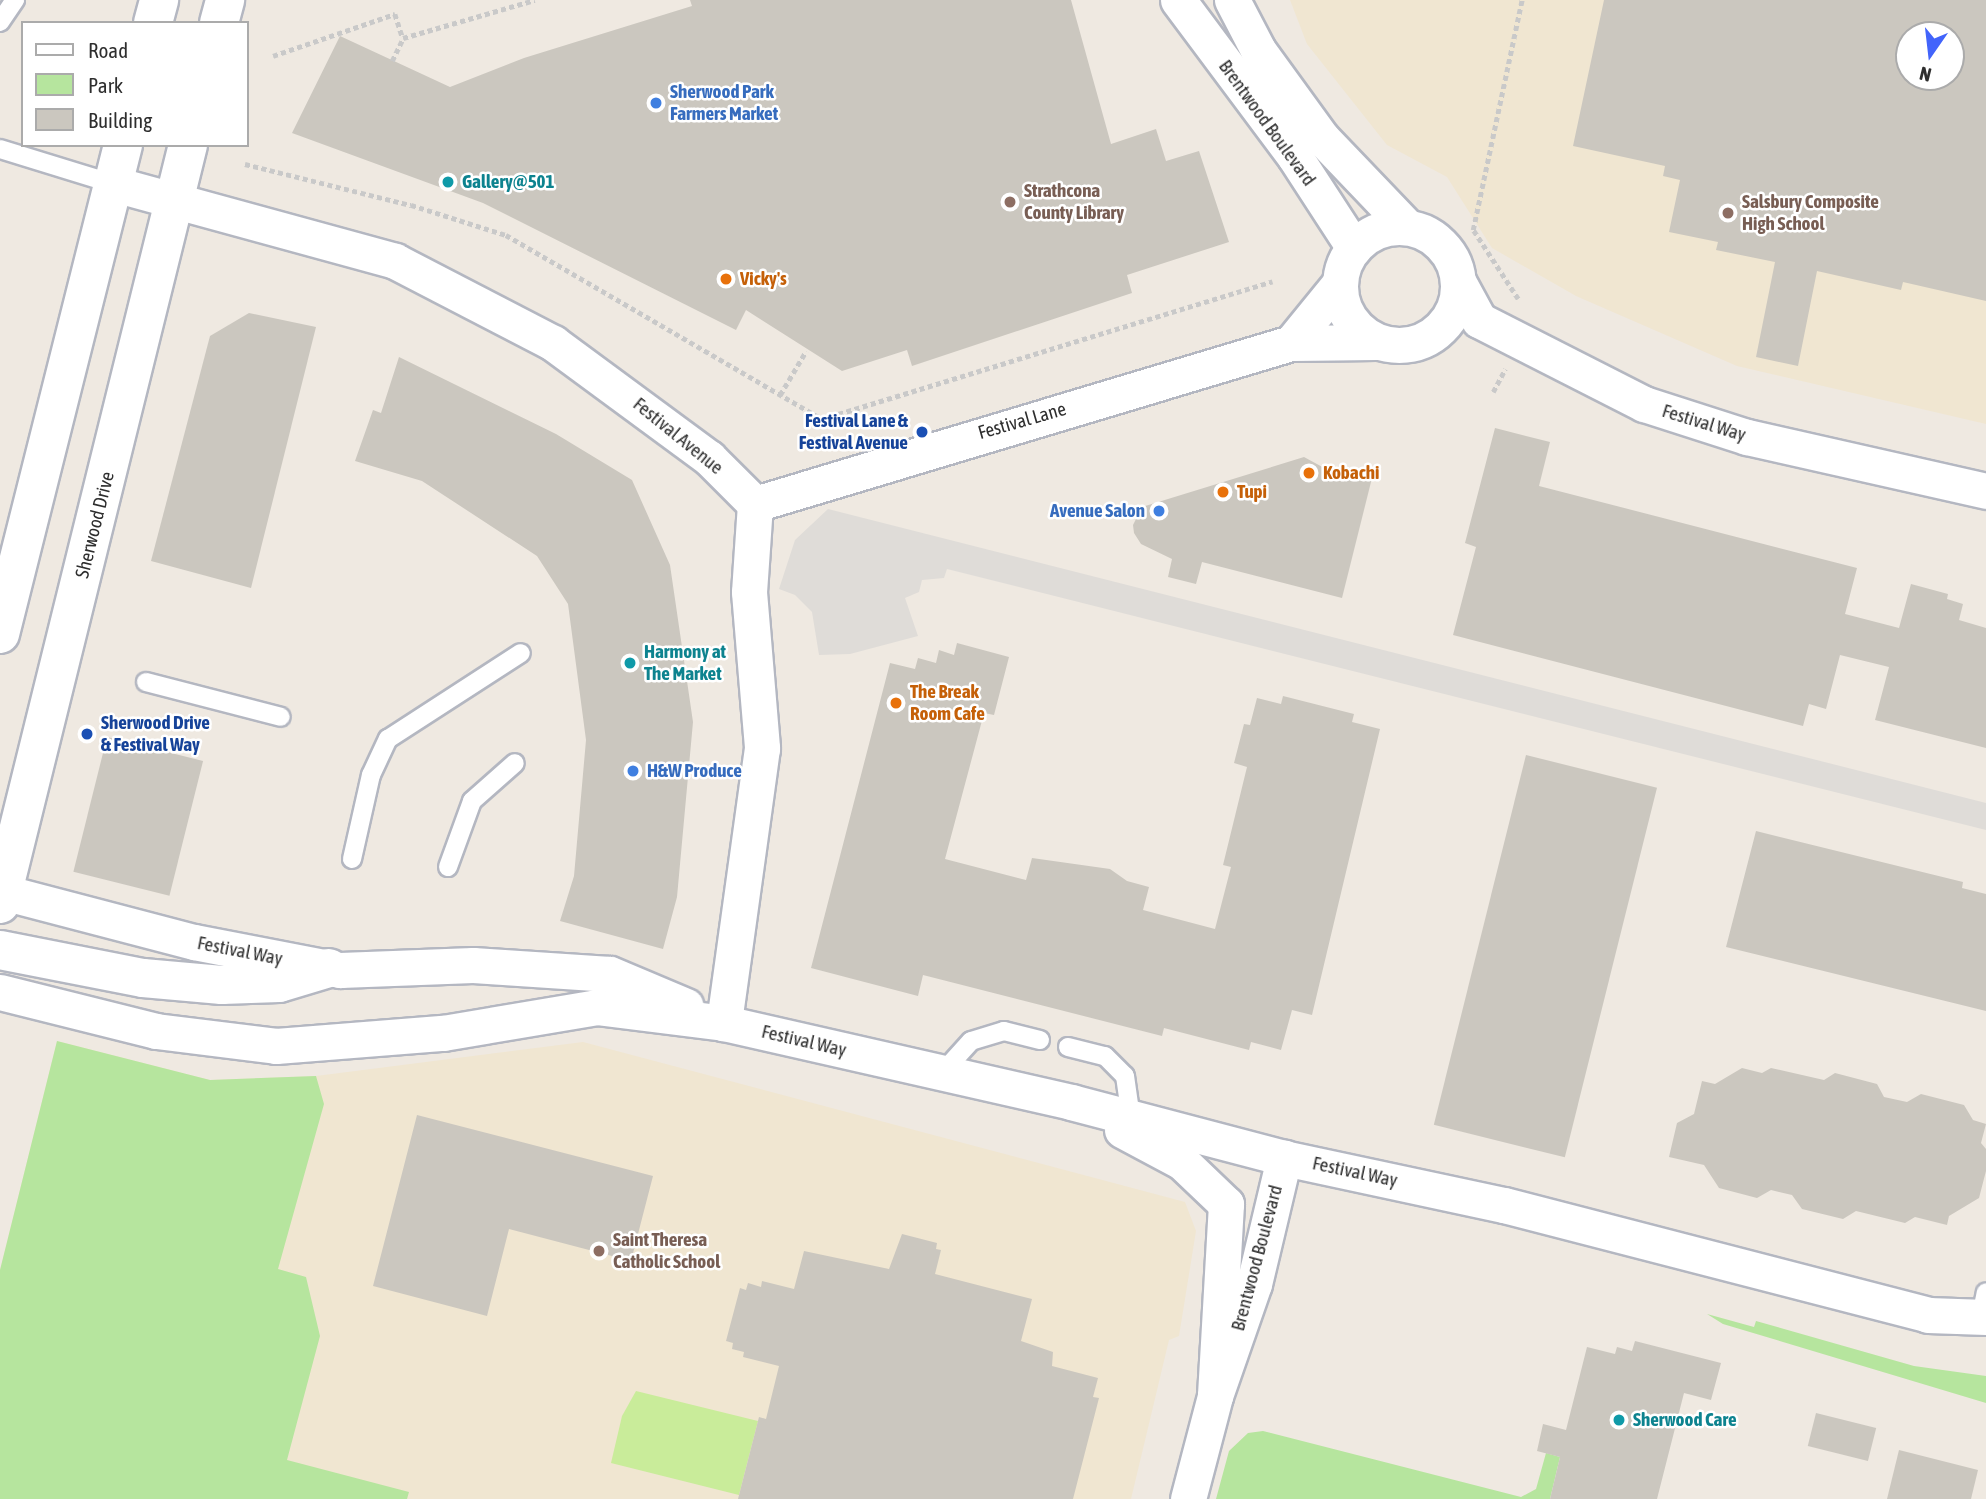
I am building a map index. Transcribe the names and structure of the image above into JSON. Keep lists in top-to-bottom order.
{
  "streets": {
    "main road": ["Sherwood Drive"],
    "street": [
      "Brentwood Boulevard",
      "Festival Lane",
      "Festival Way",
      "Festival Avenue"
    ]
  },
  "crossings": [
    ["Brentwood Boulevard", "Festival Lane"],
    ["Brentwood Boulevard", "Festival Way"],
    ["Festival Lane", "Festival Way"],
    ["Festival Lane", "Festival Avenue"],
    ["Festival Way", "Sherwood Drive"],
    ["Festival Avenue", "Sherwood Drive"]
  ],
  "places": [
    "Sherwood Park Farmers Market",
    "Gallery@501",
    "Strathcona County Library",
    "Salsbury Composite High School",
    "Vicky's",
    "Festival Lane & Festival Avenue",
    "Kobachi",
    "Tupi",
    "Avenue Salon",
    "Harmony at The Market",
    "The Break Room Cafe",
    "Sherwood Drive & Festival Way",
    "H&W Produce",
    "Saint Theresa Catholic School",
    "Sherwood Care"
  ],
  "legend": ["Road", "Park", "Building"],
  "north": "bottom"
}
